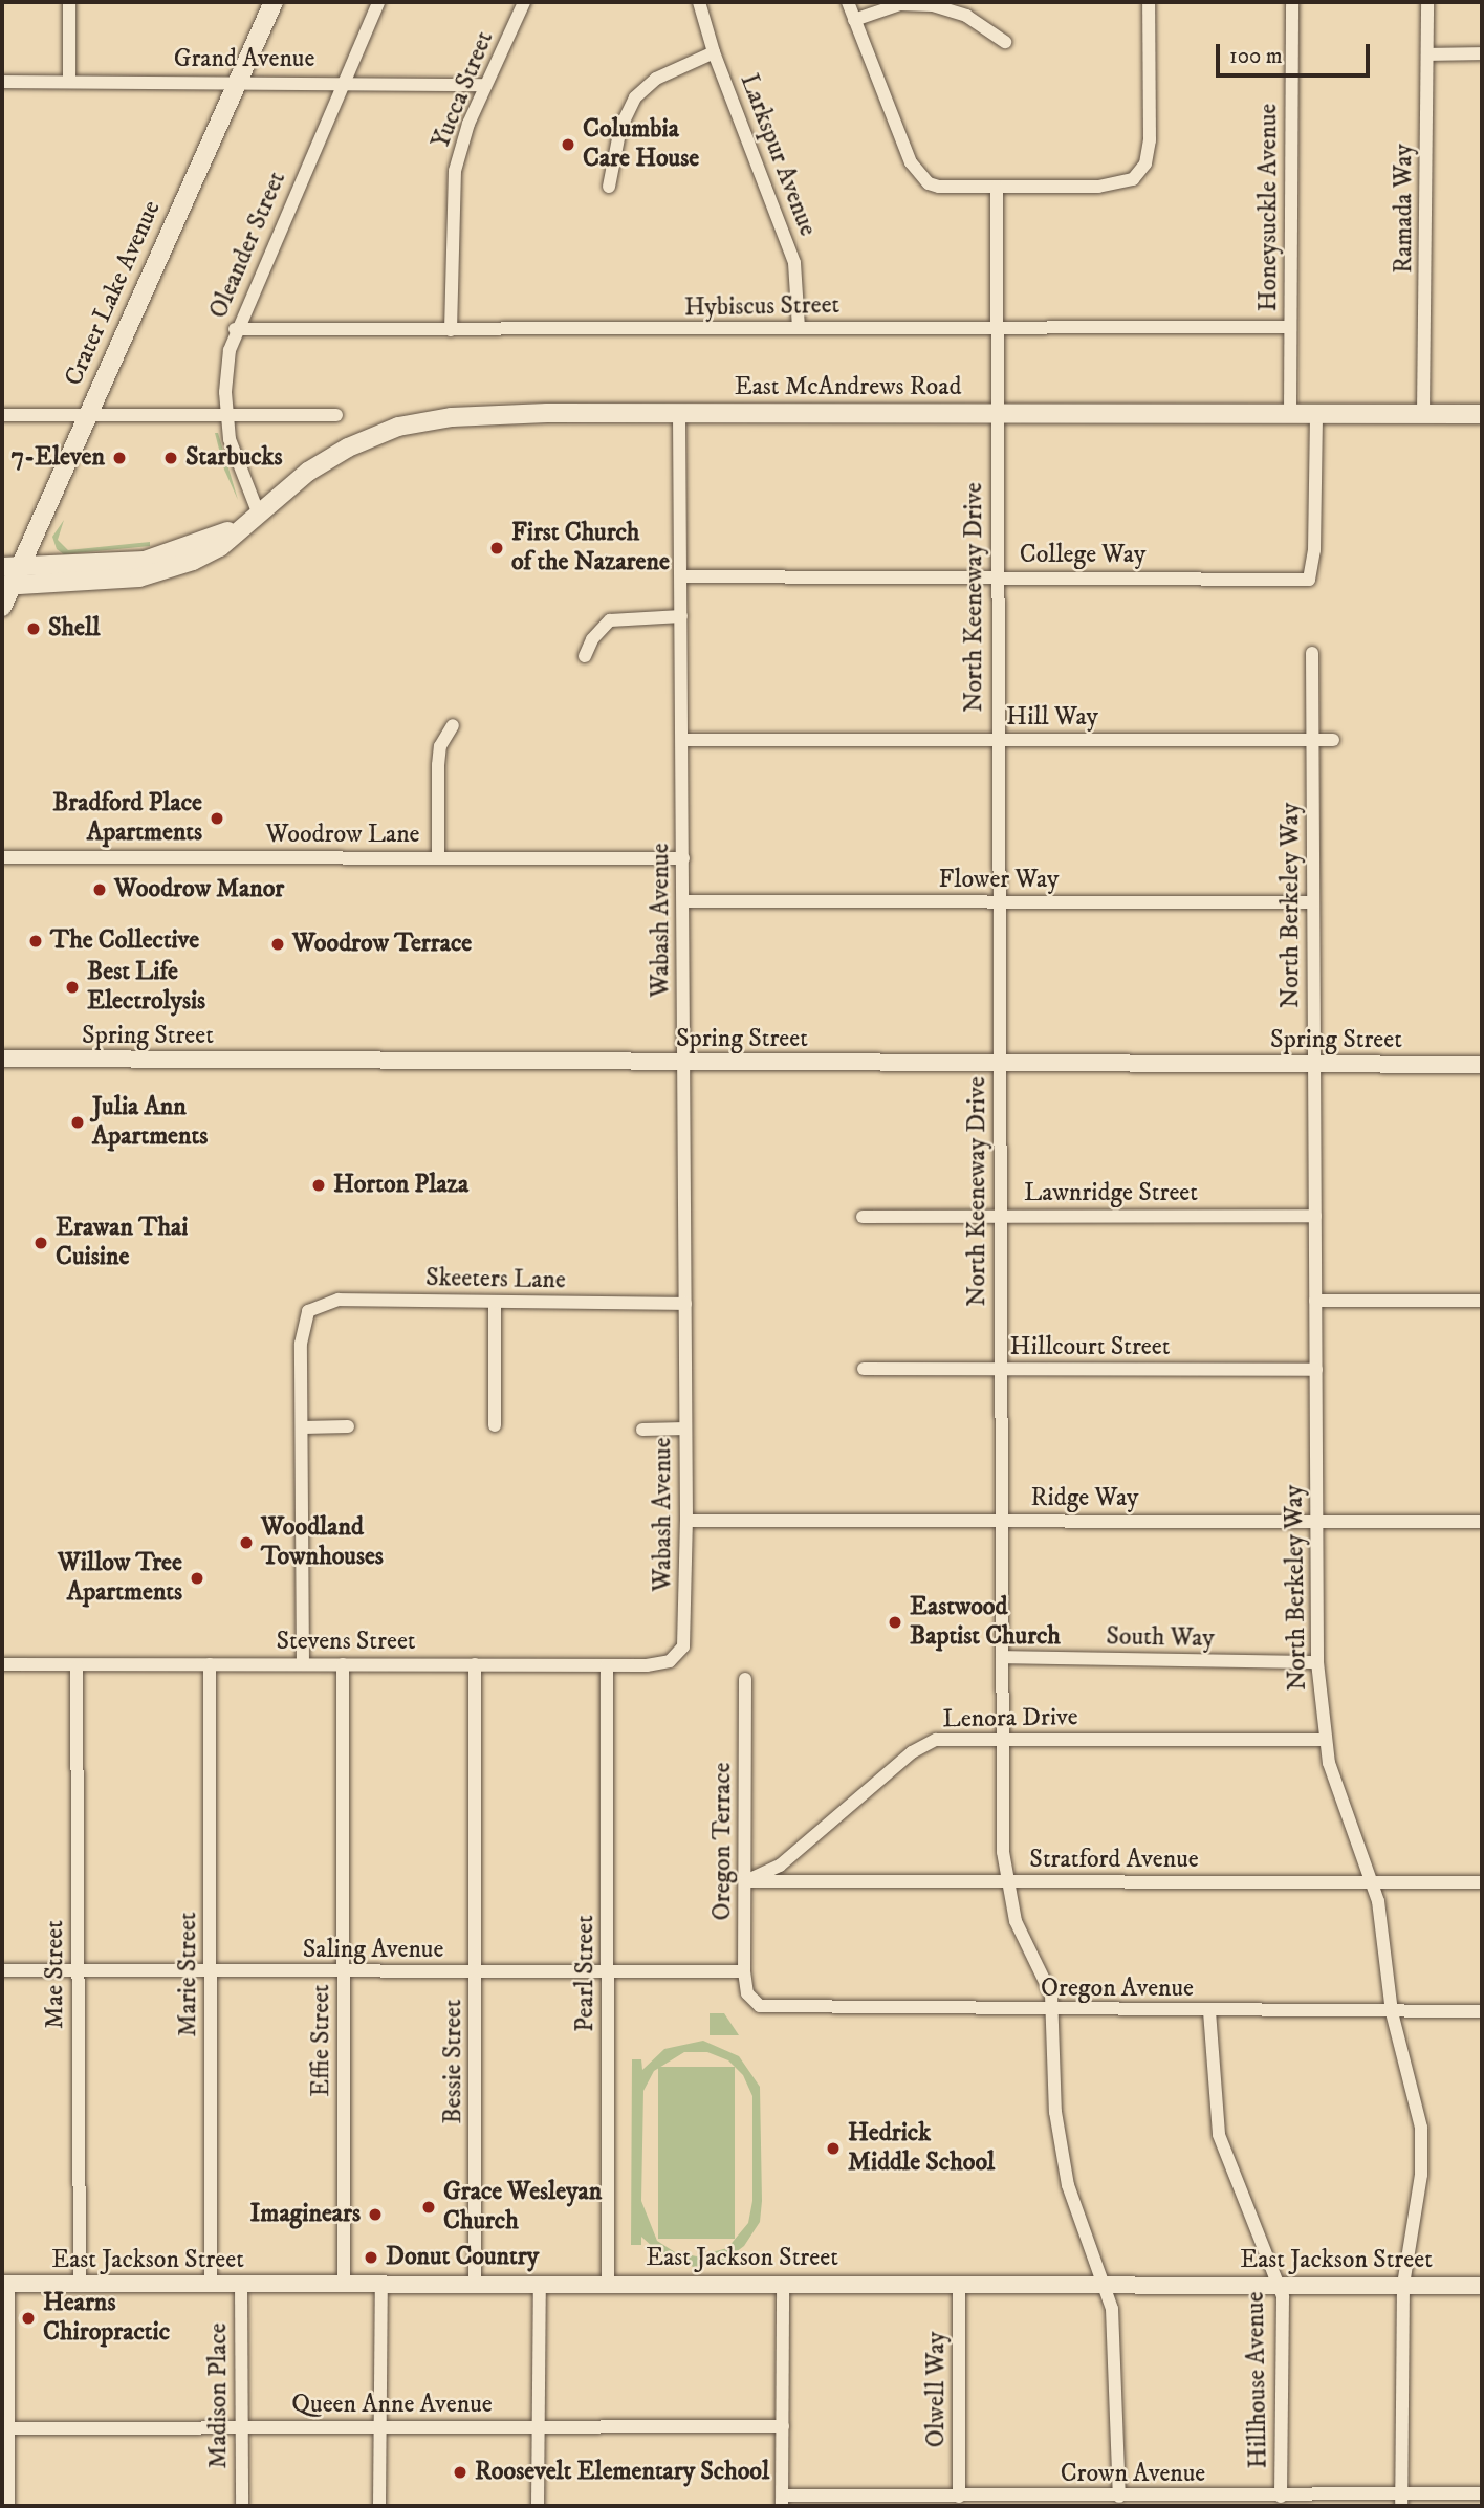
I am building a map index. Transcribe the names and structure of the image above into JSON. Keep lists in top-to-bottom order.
{
  "streets": {
    "main road": ["Crater Lake Avenue", "East McAndrews Road"],
    "street": [
      "Grand Avenue",
      "Yucca Street",
      "Larkspur Avenue",
      "Honeysuckle Avenue",
      "Ramada Way",
      "Oleander Street",
      "Hybiscus Street",
      "College Way",
      "North Keeneway Drive",
      "Hill Way",
      "Woodrow Lane",
      "Flower Way",
      "North Berkeley Way",
      "Wabash Avenue",
      "Spring Street",
      "Lawnridge Street",
      "Skeeters Lane",
      "Hillcourt Street",
      "Ridge Way",
      "South Way",
      "Stevens Street",
      "Lenora Drive",
      "Oregon Terrace",
      "Stratford Avenue",
      "Saling Avenue",
      "Pearl Street",
      "Mae Street",
      "Marie Street",
      "Oregon Avenue",
      "Effie Street",
      "Bessie Street",
      "East Jackson Street",
      "Hillhouse Avenue",
      "Olwell Way",
      "Madison Place",
      "Queen Anne Avenue",
      "Crown Avenue"
    ]
  },
  "crossings": [
    ["Grand Avenue", "Yucca Street"],
    ["Grand Avenue", "Oleander Street"],
    ["Grand Avenue", "Crater Lake Avenue"],
    ["Yucca Street", "Hybiscus Street"],
    ["Larkspur Avenue", "Hybiscus Street"],
    ["Honeysuckle Avenue", "Hybiscus Street"],
    ["Honeysuckle Avenue", "East McAndrews Road"],
    ["Ramada Way", "East McAndrews Road"],
    ["Oleander Street", "Hybiscus Street"],
    ["Oleander Street", "East McAndrews Road"],
    ["Crater Lake Avenue", "East McAndrews Road"],
    ["Hybiscus Street", "North Keeneway Drive"],
    ["East McAndrews Road", "College Way"],
    ["East McAndrews Road", "North Keeneway Drive"],
    ["East McAndrews Road", "Wabash Avenue"],
    ["College Way", "North Keeneway Drive"],
    ["College Way", "Wabash Avenue"],
    ["North Keeneway Drive", "Hill Way"],
    ["North Keeneway Drive", "Flower Way"],
    ["North Keeneway Drive", "Spring Street"],
    ["North Keeneway Drive", "Lawnridge Street"],
    ["North Keeneway Drive", "Hillcourt Street"],
    ["North Keeneway Drive", "Ridge Way"],
    ["North Keeneway Drive", "South Way"],
    ["North Keeneway Drive", "Lenora Drive"],
    ["North Keeneway Drive", "Stratford Avenue"],
    ["North Keeneway Drive", "Oregon Avenue"],
    ["North Keeneway Drive", "East Jackson Street"],
    ["North Keeneway Drive", "Crown Avenue"],
    ["Hill Way", "North Berkeley Way"],
    ["Hill Way", "Wabash Avenue"],
    ["Woodrow Lane", "Wabash Avenue"],
    ["Flower Way", "North Berkeley Way"],
    ["Flower Way", "Wabash Avenue"],
    ["North Berkeley Way", "Spring Street"],
    ["North Berkeley Way", "Lawnridge Street"],
    ["North Berkeley Way", "Hillcourt Street"],
    ["North Berkeley Way", "Ridge Way"],
    ["North Berkeley Way", "South Way"],
    ["North Berkeley Way", "Lenora Drive"],
    ["North Berkeley Way", "Stratford Avenue"],
    ["North Berkeley Way", "Oregon Avenue"],
    ["North Berkeley Way", "East Jackson Street"],
    ["North Berkeley Way", "Crown Avenue"],
    ["Wabash Avenue", "Spring Street"],
    ["Wabash Avenue", "Skeeters Lane"],
    ["Wabash Avenue", "Ridge Way"],
    ["Wabash Avenue", "Stevens Street"],
    ["Stevens Street", "Pearl Street"],
    ["Stevens Street", "Mae Street"],
    ["Stevens Street", "Marie Street"],
    ["Stevens Street", "Effie Street"],
    ["Stevens Street", "Bessie Street"],
    ["Lenora Drive", "Oregon Terrace"],
    ["Lenora Drive", "Stratford Avenue"],
    ["Oregon Terrace", "Stratford Avenue"],
    ["Oregon Terrace", "Saling Avenue"],
    ["Oregon Terrace", "Oregon Avenue"],
    ["Saling Avenue", "Pearl Street"],
    ["Saling Avenue", "Mae Street"],
    ["Saling Avenue", "Marie Street"],
    ["Saling Avenue", "Effie Street"],
    ["Saling Avenue", "Bessie Street"],
    ["Pearl Street", "East Jackson Street"],
    ["Mae Street", "East Jackson Street"],
    ["Marie Street", "East Jackson Street"],
    ["Oregon Avenue", "Hillhouse Avenue"],
    ["Effie Street", "East Jackson Street"],
    ["Bessie Street", "East Jackson Street"],
    ["East Jackson Street", "Hillhouse Avenue"],
    ["East Jackson Street", "Olwell Way"],
    ["East Jackson Street", "Madison Place"],
    ["Hillhouse Avenue", "Crown Avenue"],
    ["Olwell Way", "Crown Avenue"],
    ["Madison Place", "Queen Anne Avenue"]
  ],
  "places": [
    "Columbia Care House",
    "7-Eleven",
    "Starbucks",
    "First Church of the Nazarene",
    "Shell",
    "Bradford Place Apartments",
    "Woodrow Manor",
    "The Collective",
    "Woodrow Terrace",
    "Best Life Electrolysis",
    "Julia Ann Apartments",
    "Horton Plaza",
    "Erawan Thai Cuisine",
    "Woodland Townhouses",
    "Willow Tree Apartments",
    "Eastwood Baptist Church",
    "Hedrick Middle School",
    "Grace Wesleyan Church",
    "Imaginears",
    "Donut Country",
    "Hearns Chiropractic",
    "Roosevelt Elementary School"
  ],
  "scale_bar": "100 m"
}
